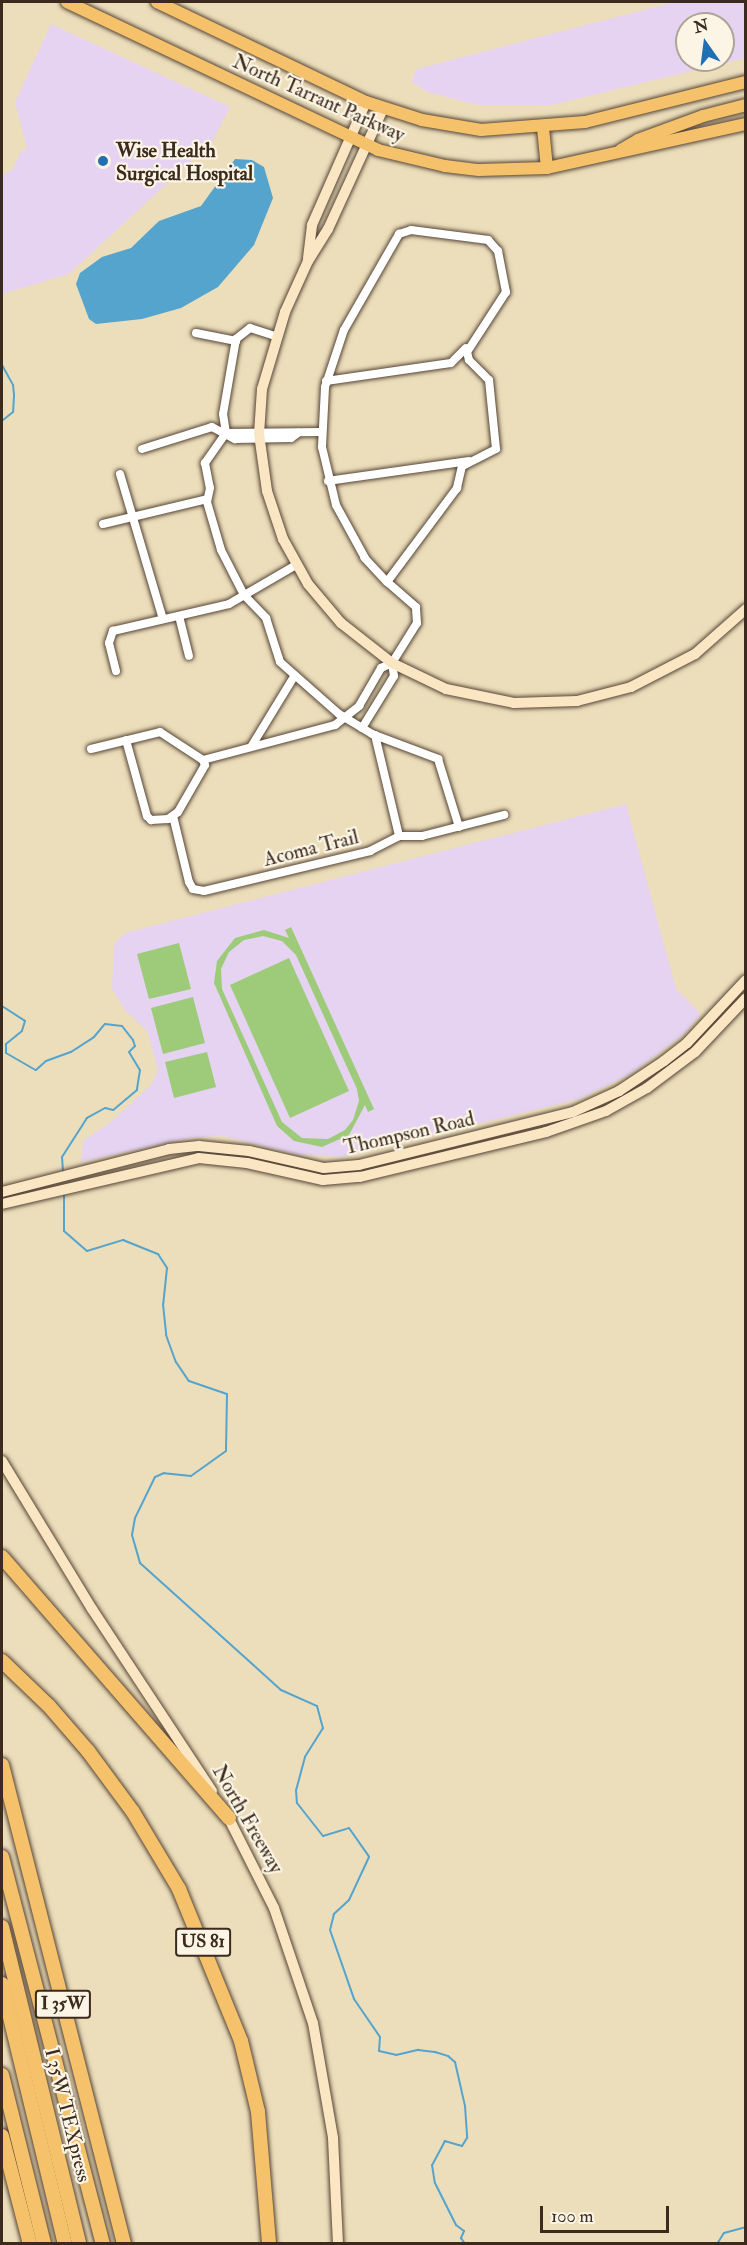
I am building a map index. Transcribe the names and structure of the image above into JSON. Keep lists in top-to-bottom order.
{
  "streets": {
    "highway": ["US 81", "I 35W", "I 35W TEXpress"],
    "main road": ["North Tarrant Parkway"],
    "street": ["Acoma Trail", "Thompson Road", "North Freeway"]
  },
  "places": ["Wise Health Surgical Hospital"],
  "scale_bar": "100 m",
  "north": "top"
}
